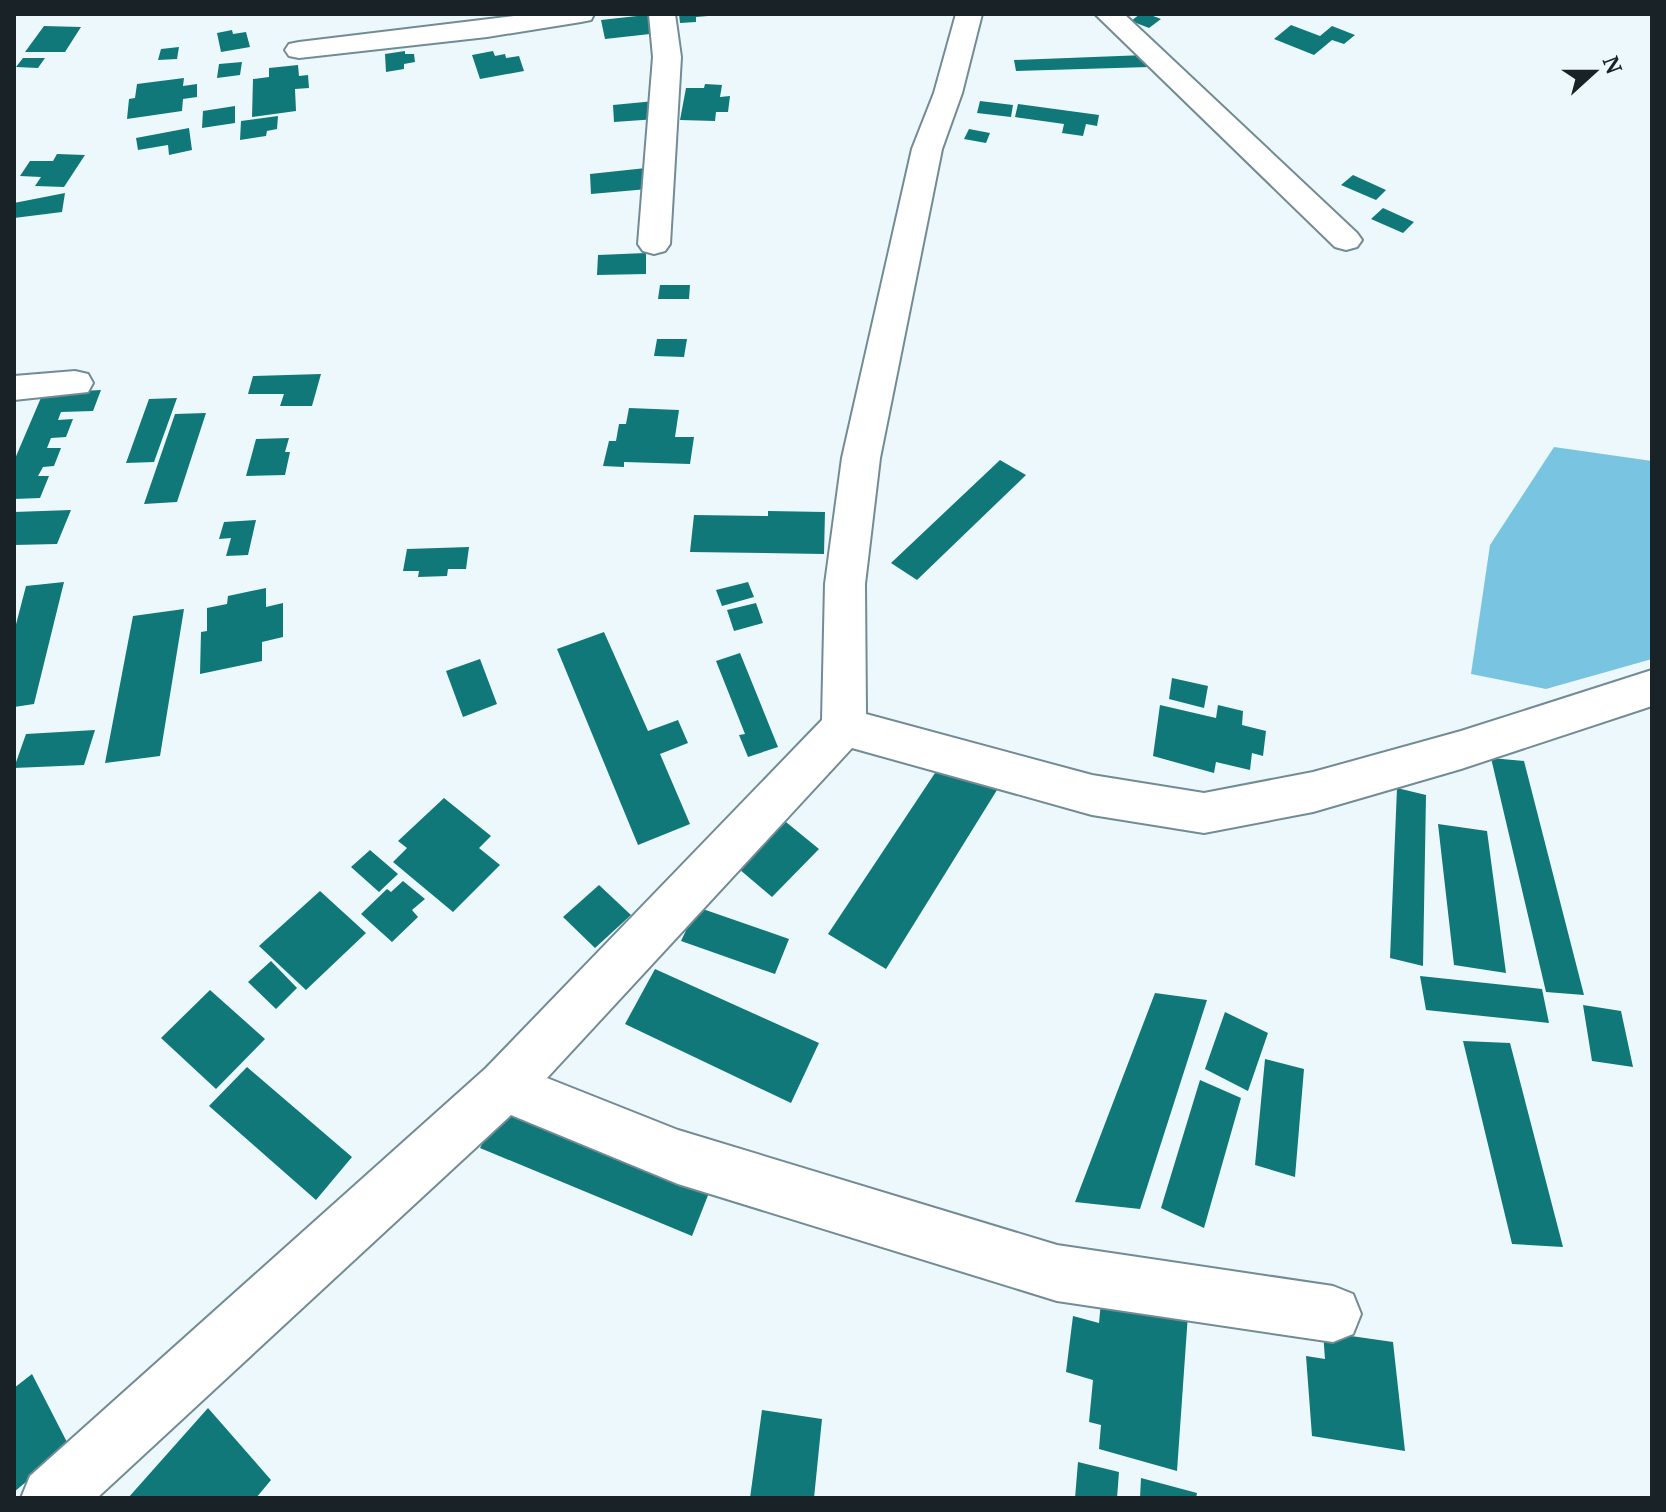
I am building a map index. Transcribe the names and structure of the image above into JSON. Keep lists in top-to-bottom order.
{
  "north": "right"
}
